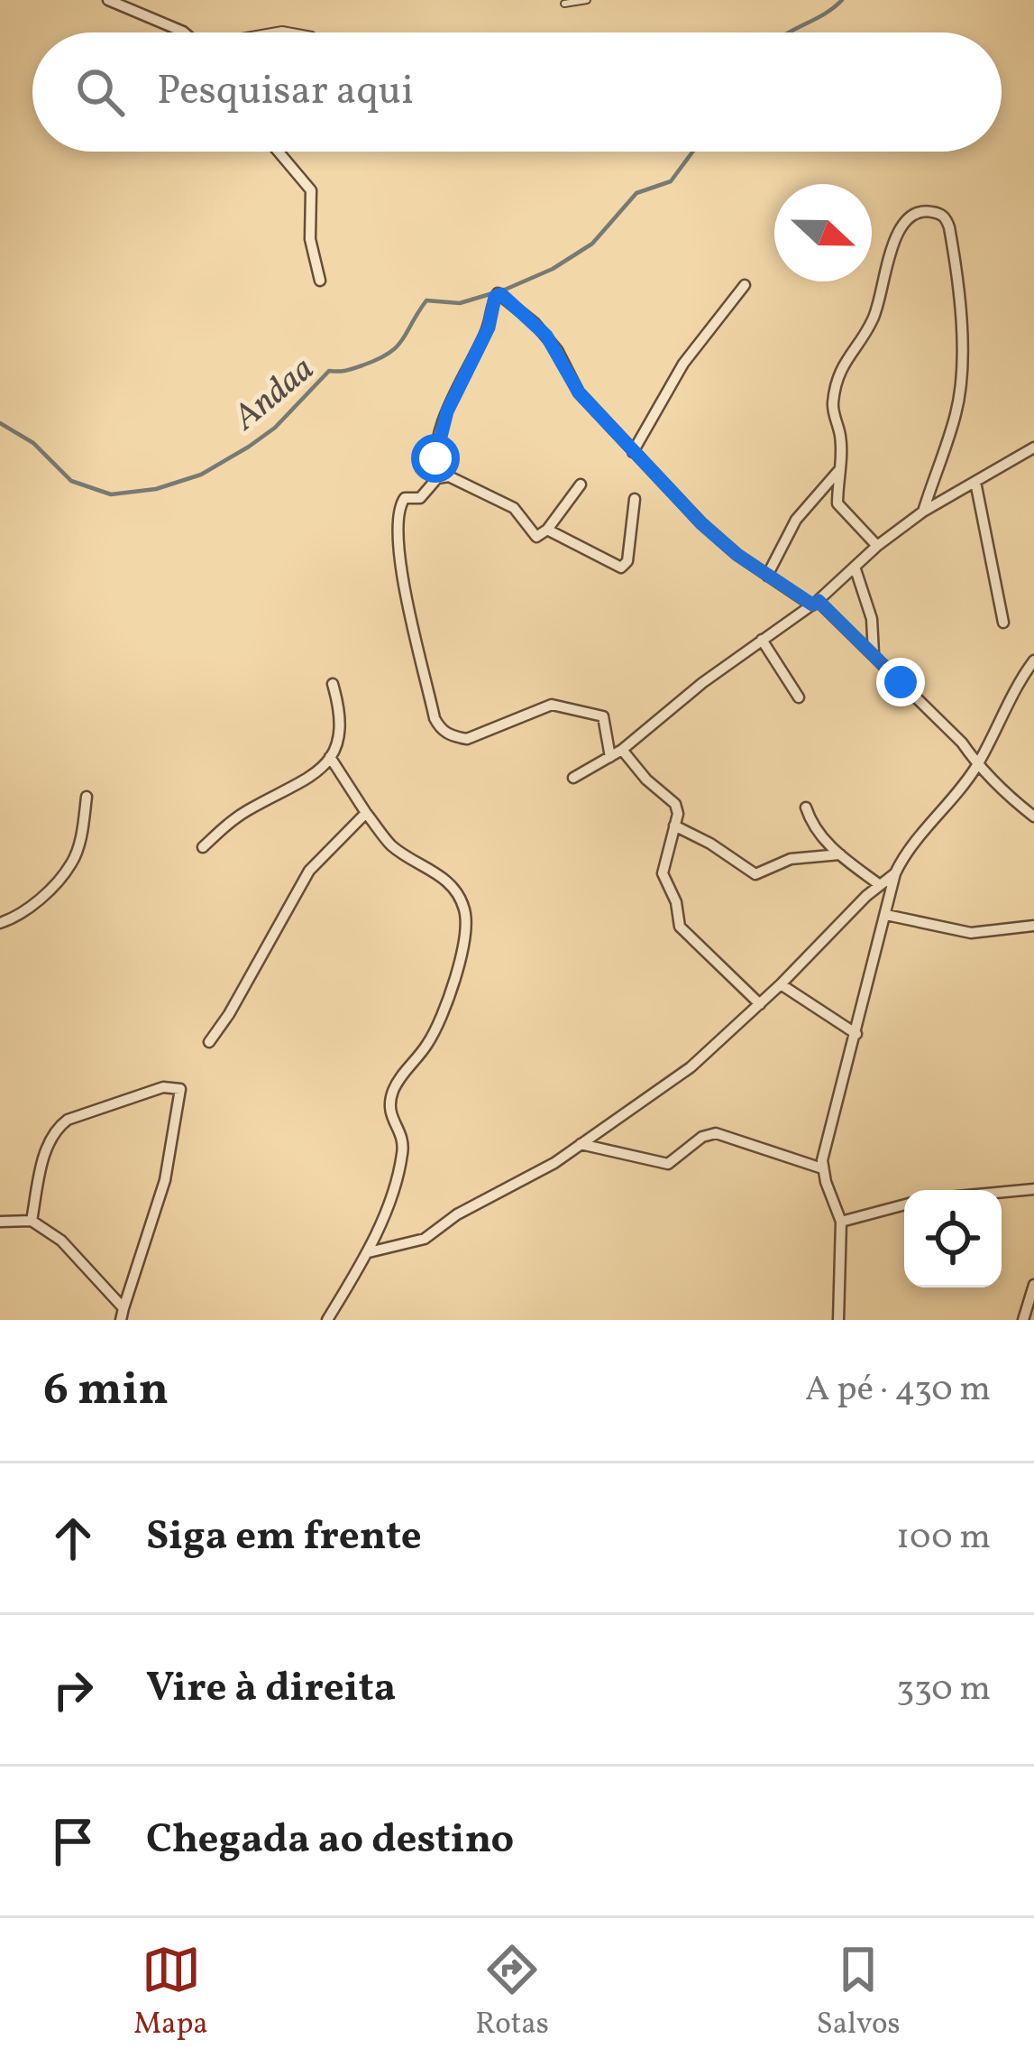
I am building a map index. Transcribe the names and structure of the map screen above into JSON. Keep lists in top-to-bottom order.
{
  "water": ["Andaa"],
  "north": "right",
  "page": {
    "search": "Pesquisar aqui",
    "heading": ["6 min", "A pé · 430 m"],
    "list": [
      ["Siga em frente", "100 m"],
      ["Vire à direita", "330 m"],
      "Chegada ao destino"
    ],
    "nav": ["Mapa", "Rotas", "Salvos"]
  }
}
